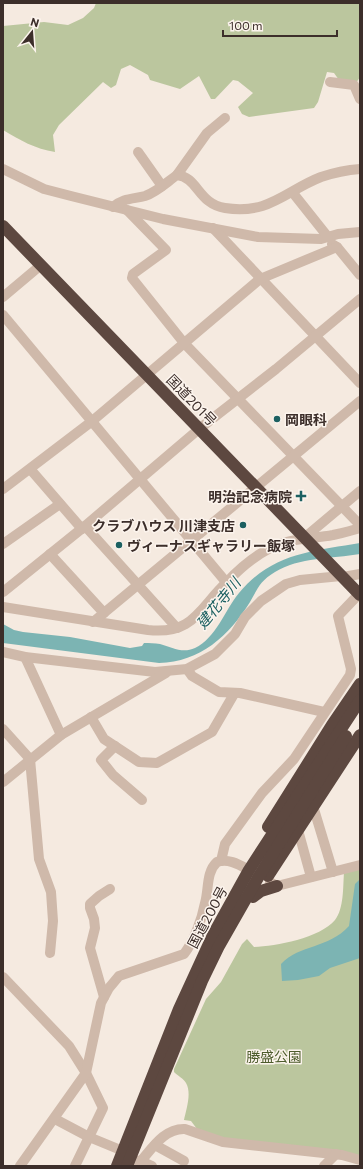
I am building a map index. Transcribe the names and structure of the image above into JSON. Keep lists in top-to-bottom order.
{
  "streets": {
    "highway": ["国道201号", "国道200号"]
  },
  "water": ["建花寺川"],
  "parks": ["勝盛公園"],
  "places": {
    "other": ["岡眼科", "クラブハウス 川津支店", "ヴィーナスギャラリー飯塚"],
    "health": ["明治記念病院"]
  },
  "scale_bar": "100 m",
  "north": "top"
}
